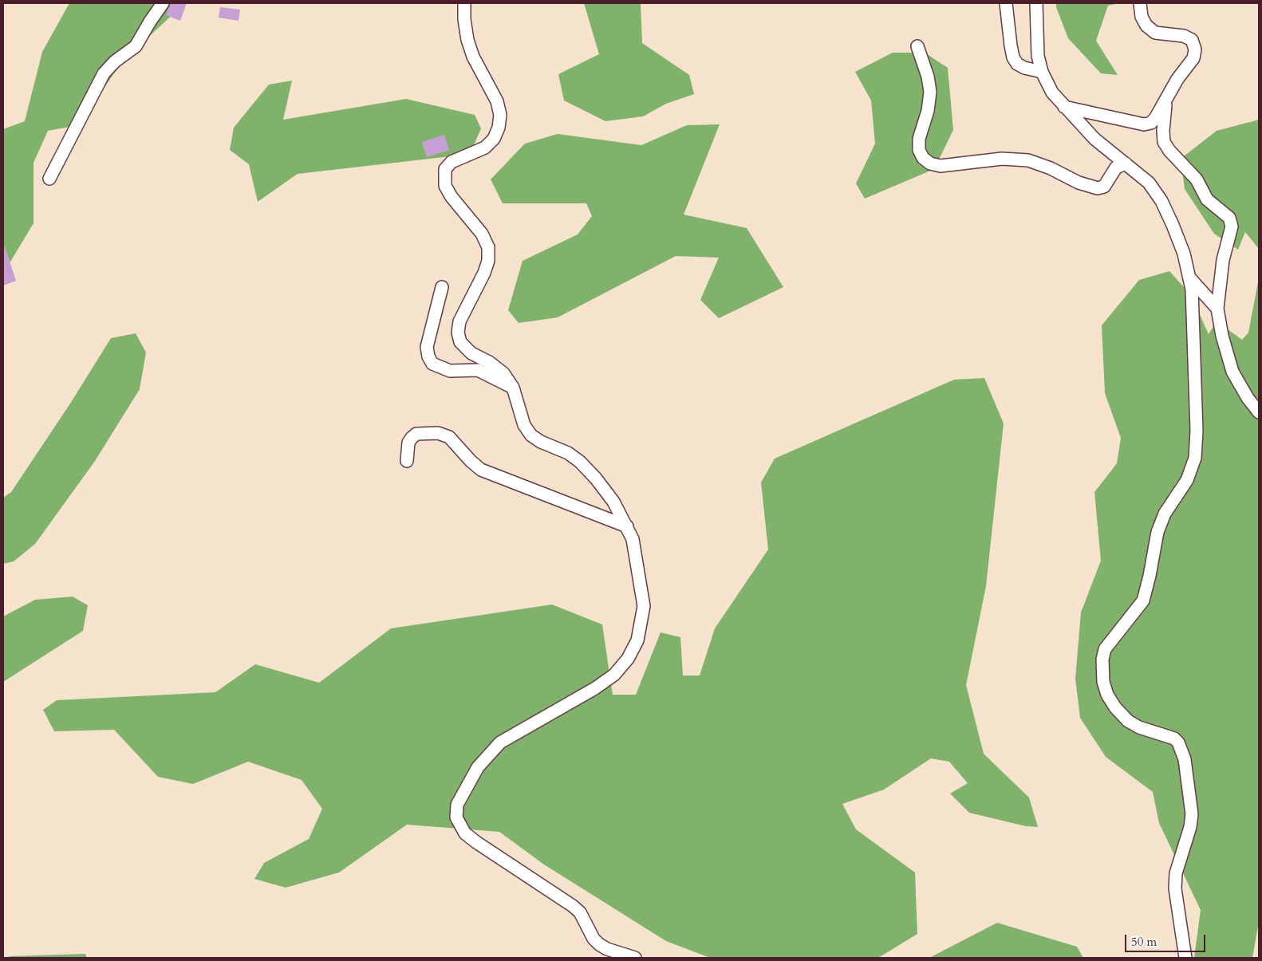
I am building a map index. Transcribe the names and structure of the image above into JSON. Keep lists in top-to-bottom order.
{
  "scale_bar": "50 m"
}
